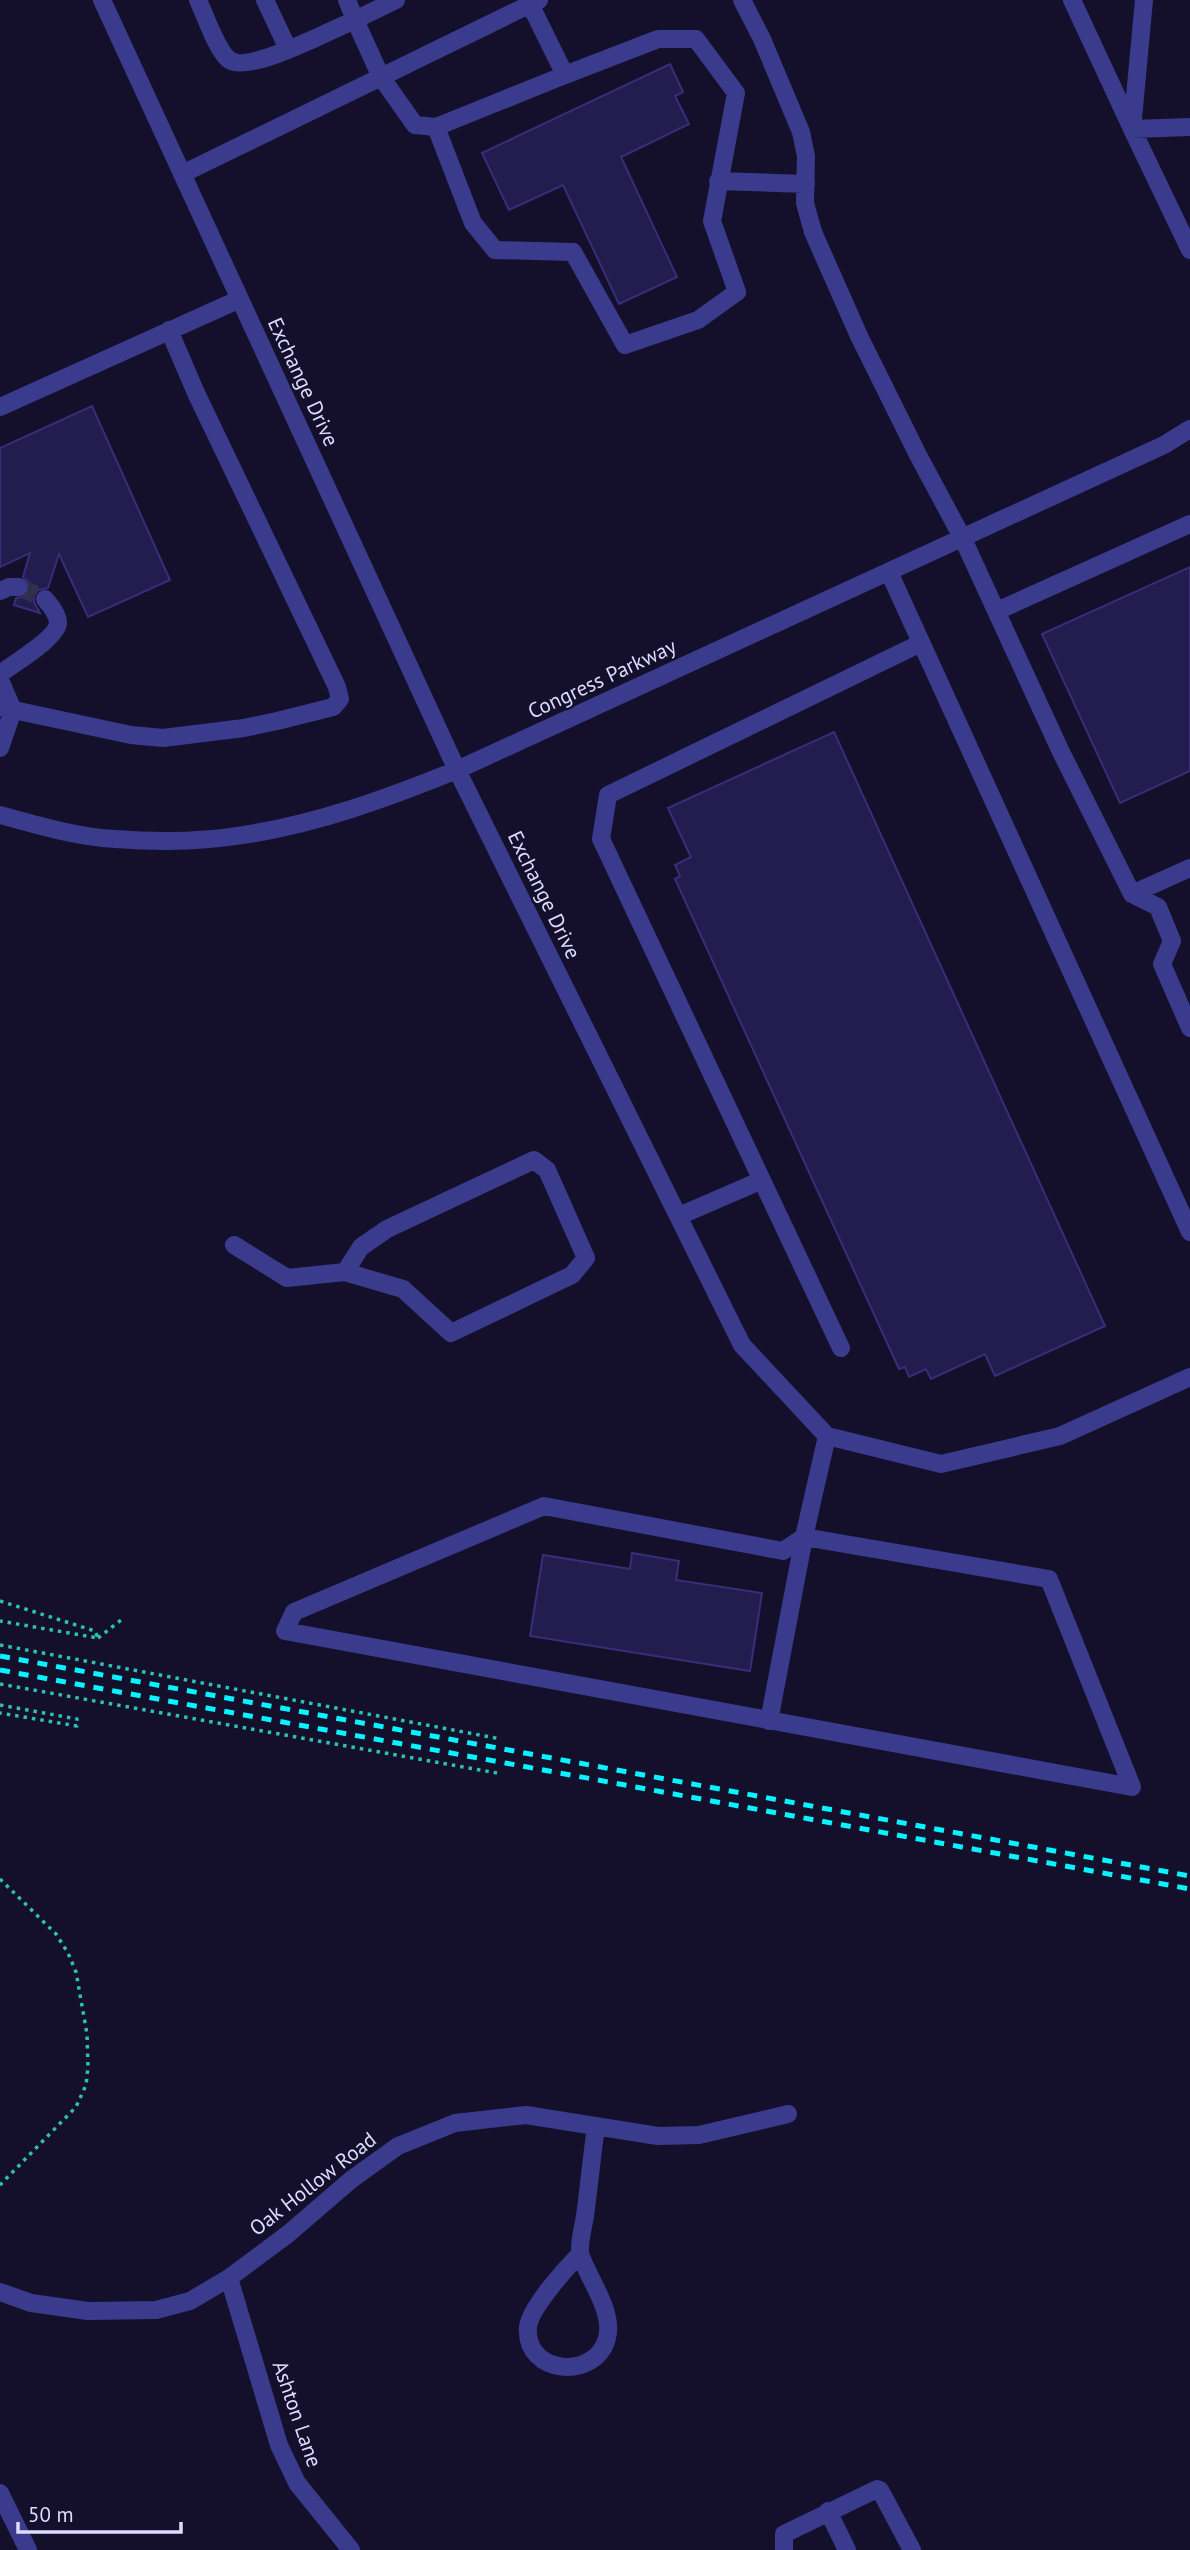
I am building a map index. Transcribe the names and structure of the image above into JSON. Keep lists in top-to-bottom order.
{
  "streets": {
    "street": [
      "Exchange Drive",
      "Congress Parkway",
      "Oak Hollow Road",
      "Ashton Lane"
    ]
  },
  "crossings": [
    ["Exchange Drive", "Congress Parkway"],
    ["Oak Hollow Road", "Ashton Lane"]
  ],
  "scale_bar": "50 m"
}
